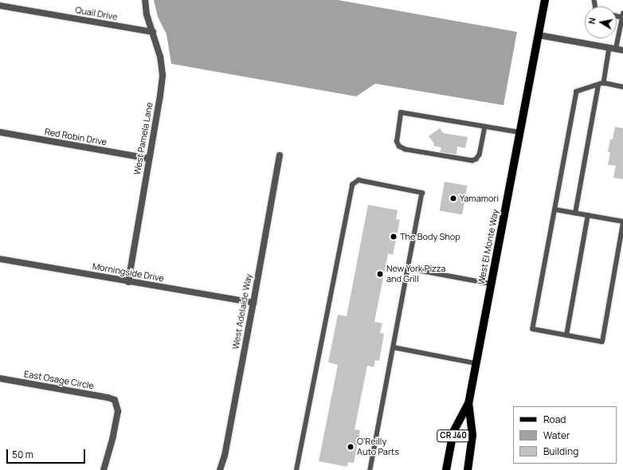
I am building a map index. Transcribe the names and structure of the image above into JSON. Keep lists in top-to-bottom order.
{
  "streets": {
    "main road": ["West El Monte Way", "CR J40"],
    "street": [
      "Quail Drive",
      "Red Robin Drive",
      "West Pamela Lane",
      "Morningside Drive",
      "West Adelaide Way",
      "East Osage Circle"
    ]
  },
  "crossings": [
    ["Quail Drive", "West Pamela Lane"],
    ["Red Robin Drive", "West Pamela Lane"],
    ["West Pamela Lane", "Morningside Drive"],
    ["Morningside Drive", "West Adelaide Way"]
  ],
  "places": [
    "Yamamori",
    "The Body Shop",
    "New York Pizza and Grill",
    "O'Reilly Auto Parts"
  ],
  "legend": ["Road", "Water", "Building"],
  "scale_bar": "50 m",
  "north": "left"
}
